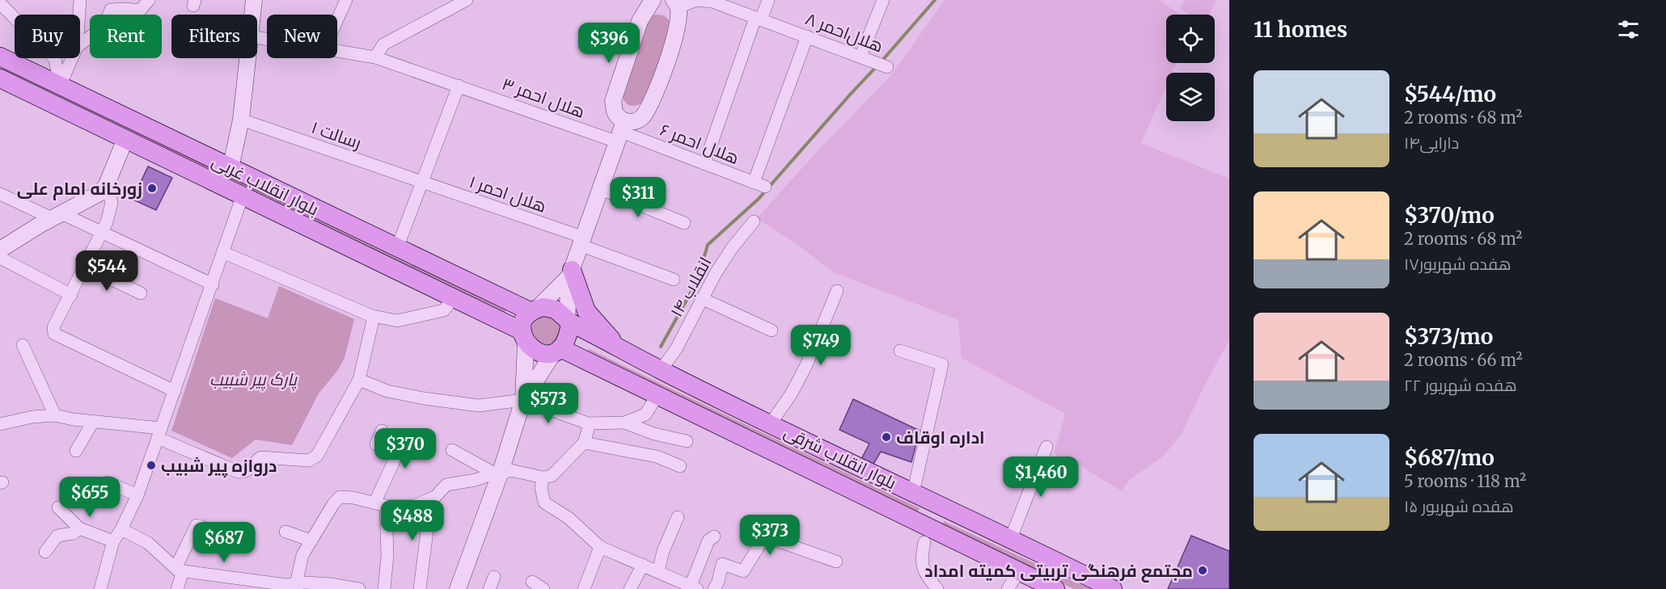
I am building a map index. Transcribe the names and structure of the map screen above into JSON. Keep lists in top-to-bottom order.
{
  "streets": {
    "main road": ["بلوار انقلاب غربی", "بلوار انقلاب شرقی"],
    "street": [
      "هلال‌احمر ۸",
      "هلال احمر ۳",
      "رسالت ۱",
      "هلال احمر ۶",
      "هلال احمر ۱",
      "انقلاب ۱۴"
    ]
  },
  "crossings": [
    ["هلال‌احمر ۸", "هلال احمر ۶"],
    ["هلال احمر ۳", "هلال احمر ۶"],
    ["رسالت ۱", "هلال احمر ۱"],
    ["بلوار انقلاب غربی", "بلوار انقلاب شرقی"],
    ["انقلاب ۱۴", "بلوار انقلاب شرقی"]
  ],
  "parks": ["پارک پیر شبیب"],
  "places": [
    "زورخانه امام علی",
    "اداره اوقاف",
    "دروازه پیر شبیب",
    "مجتمع فرهنگی ‌تربیتی کمیته امداد"
  ],
  "page": {
    "heading": "11 homes",
    "chip": [
      "Buy",
      "Rent",
      "Filters",
      "New"
    ],
    "price": [
      "$396",
      "$311",
      "$544",
      "$749",
      "$573",
      "$370",
      "$1,460",
      "$655",
      "$488",
      "$373",
      "$687"
    ],
    "list": [
      {
        "name": "$544/mo",
        "note": "2 rooms · 68 m² · دارایی۱۴"
      },
      {
        "name": "$370/mo",
        "note": "2 rooms · 68 m² · هفده شهریور۱۷"
      },
      {
        "name": "$373/mo",
        "note": "2 rooms · 66 m² · هفده شهریور ۲۲"
      },
      {
        "name": "$687/mo",
        "note": "5 rooms · 118 m² · هفده شهریور ۱۵"
      }
    ]
  }
}
